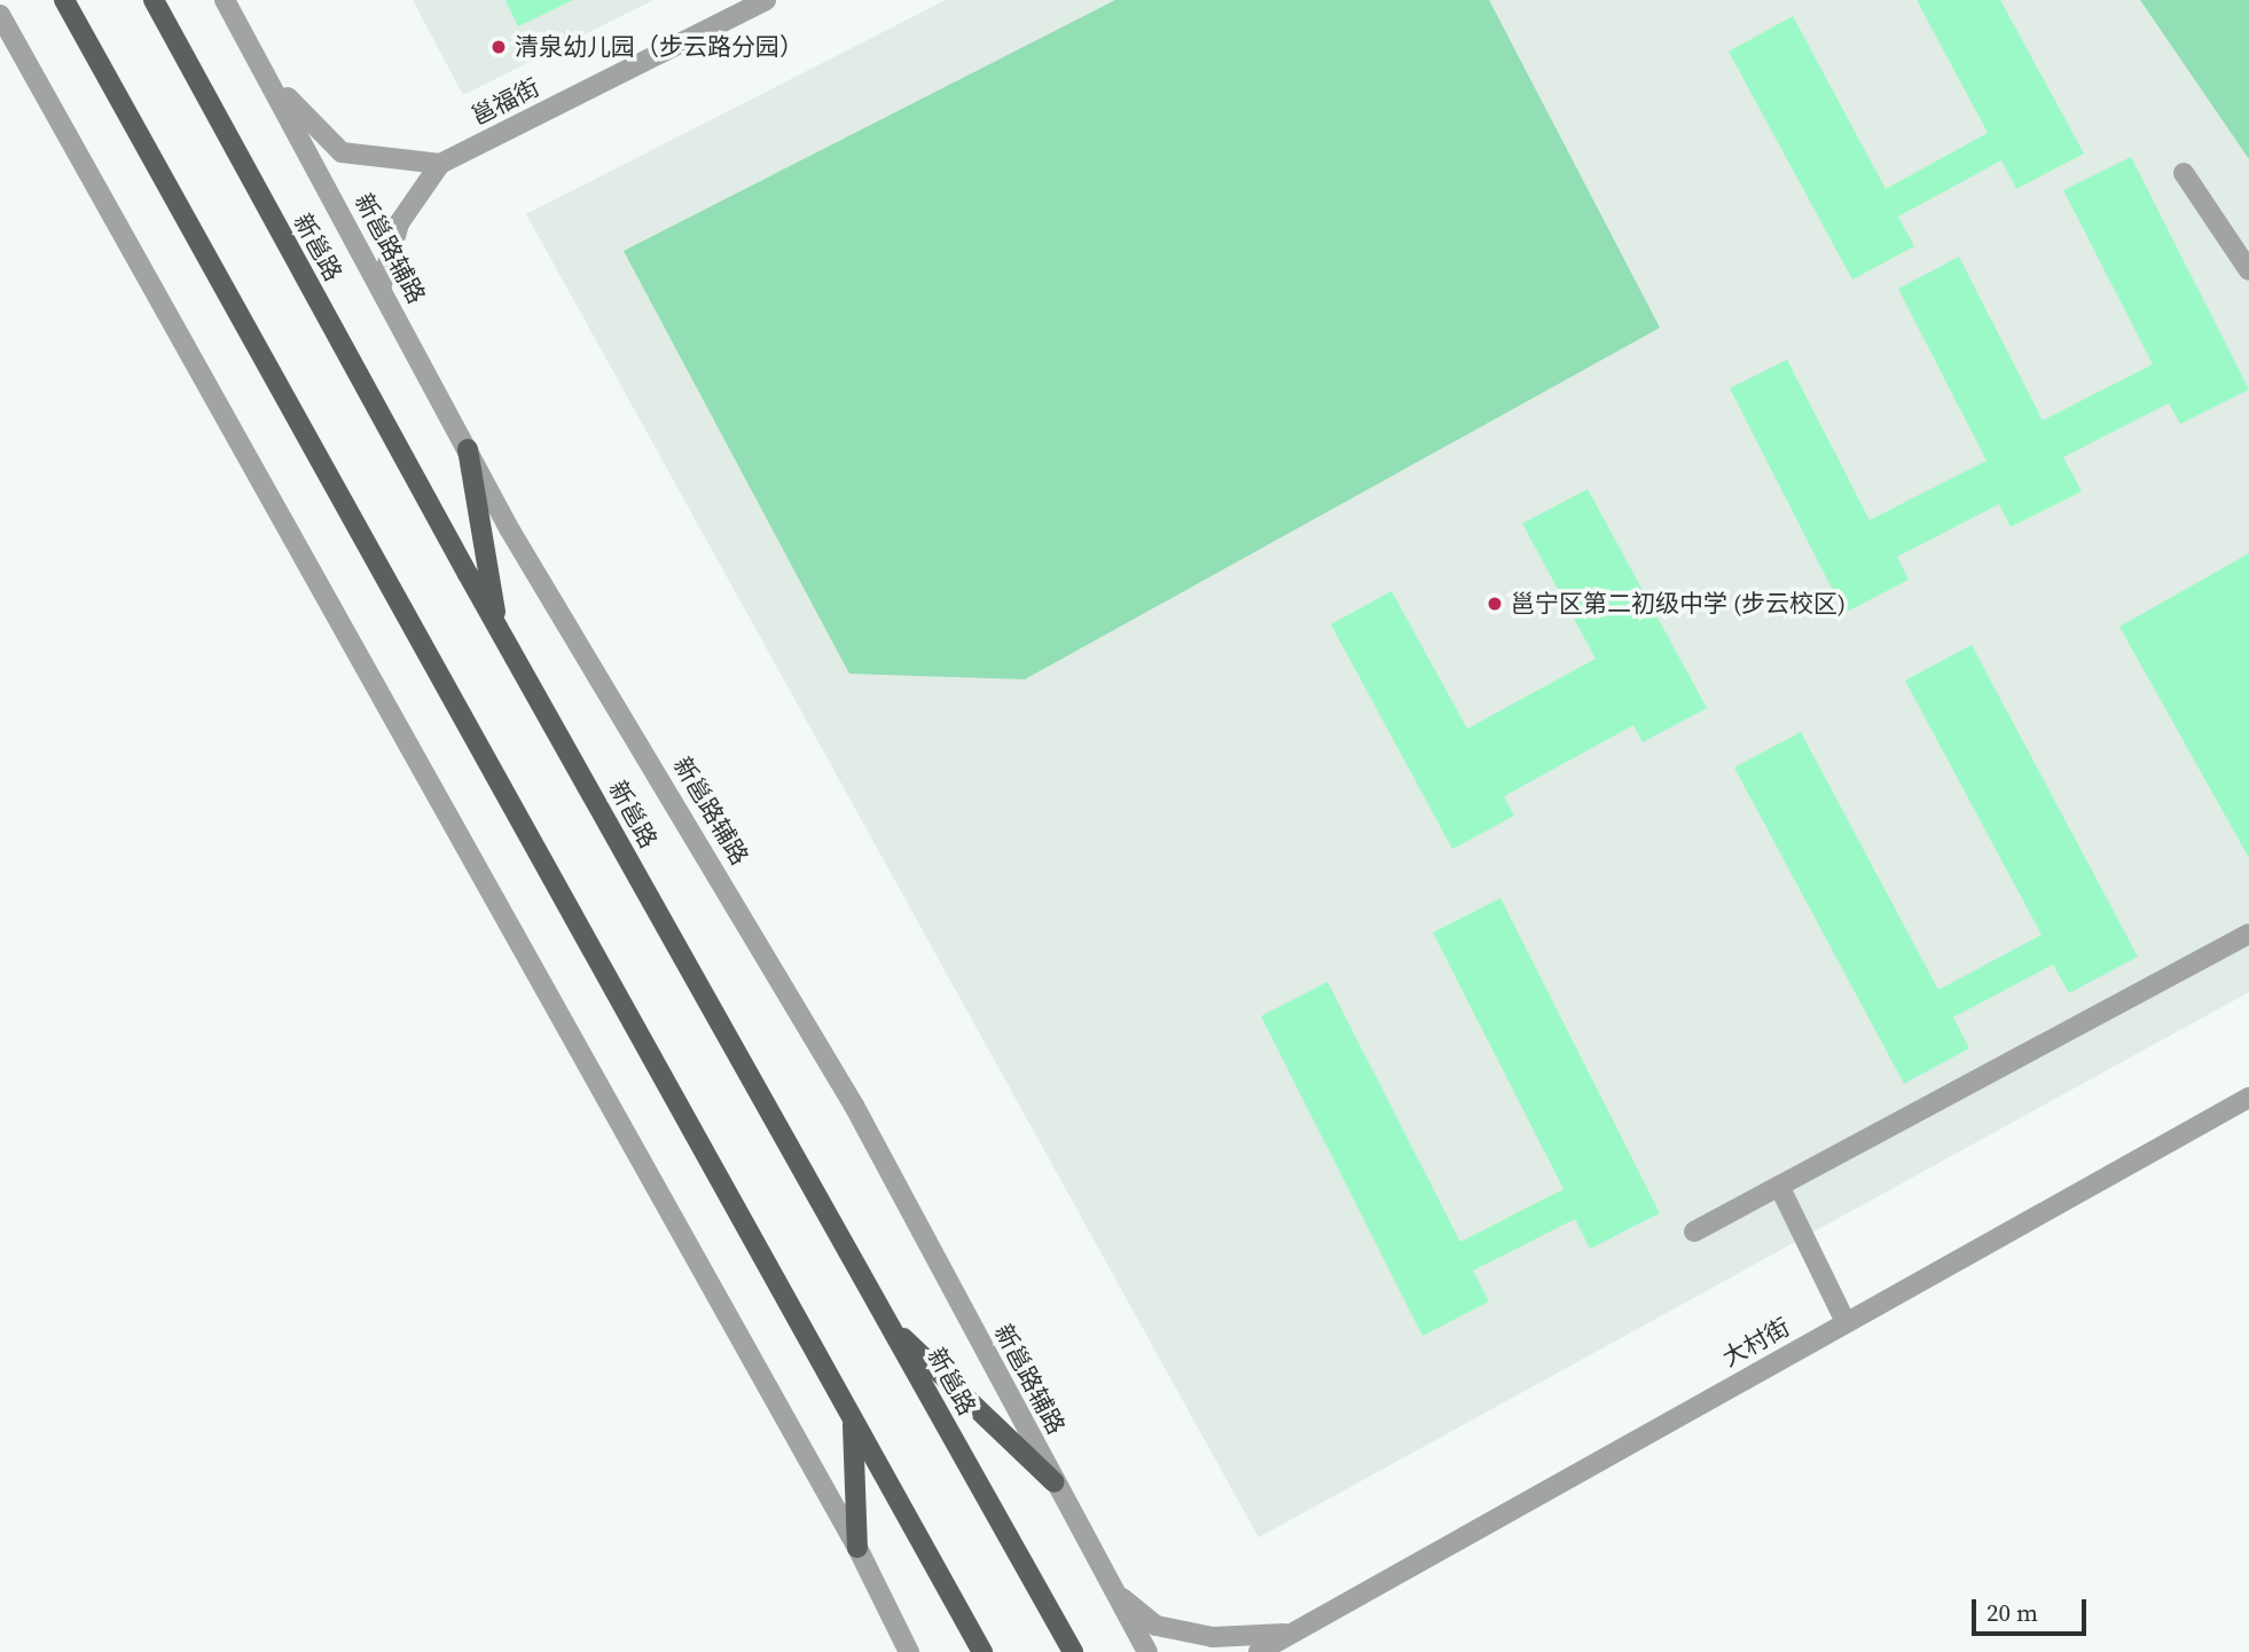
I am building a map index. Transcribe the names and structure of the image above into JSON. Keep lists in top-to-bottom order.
{
  "streets": {
    "main road": ["新邕路"],
    "street": ["邕福街", "新邕路辅路", "大村街"]
  },
  "crossings": [
    ["新邕路辅路", "大村街"]
  ],
  "places": ["清泉幼儿园（步云路分园）", "邕宁区第二初级中学 (步云校区)"],
  "scale_bar": "20 m"
}
